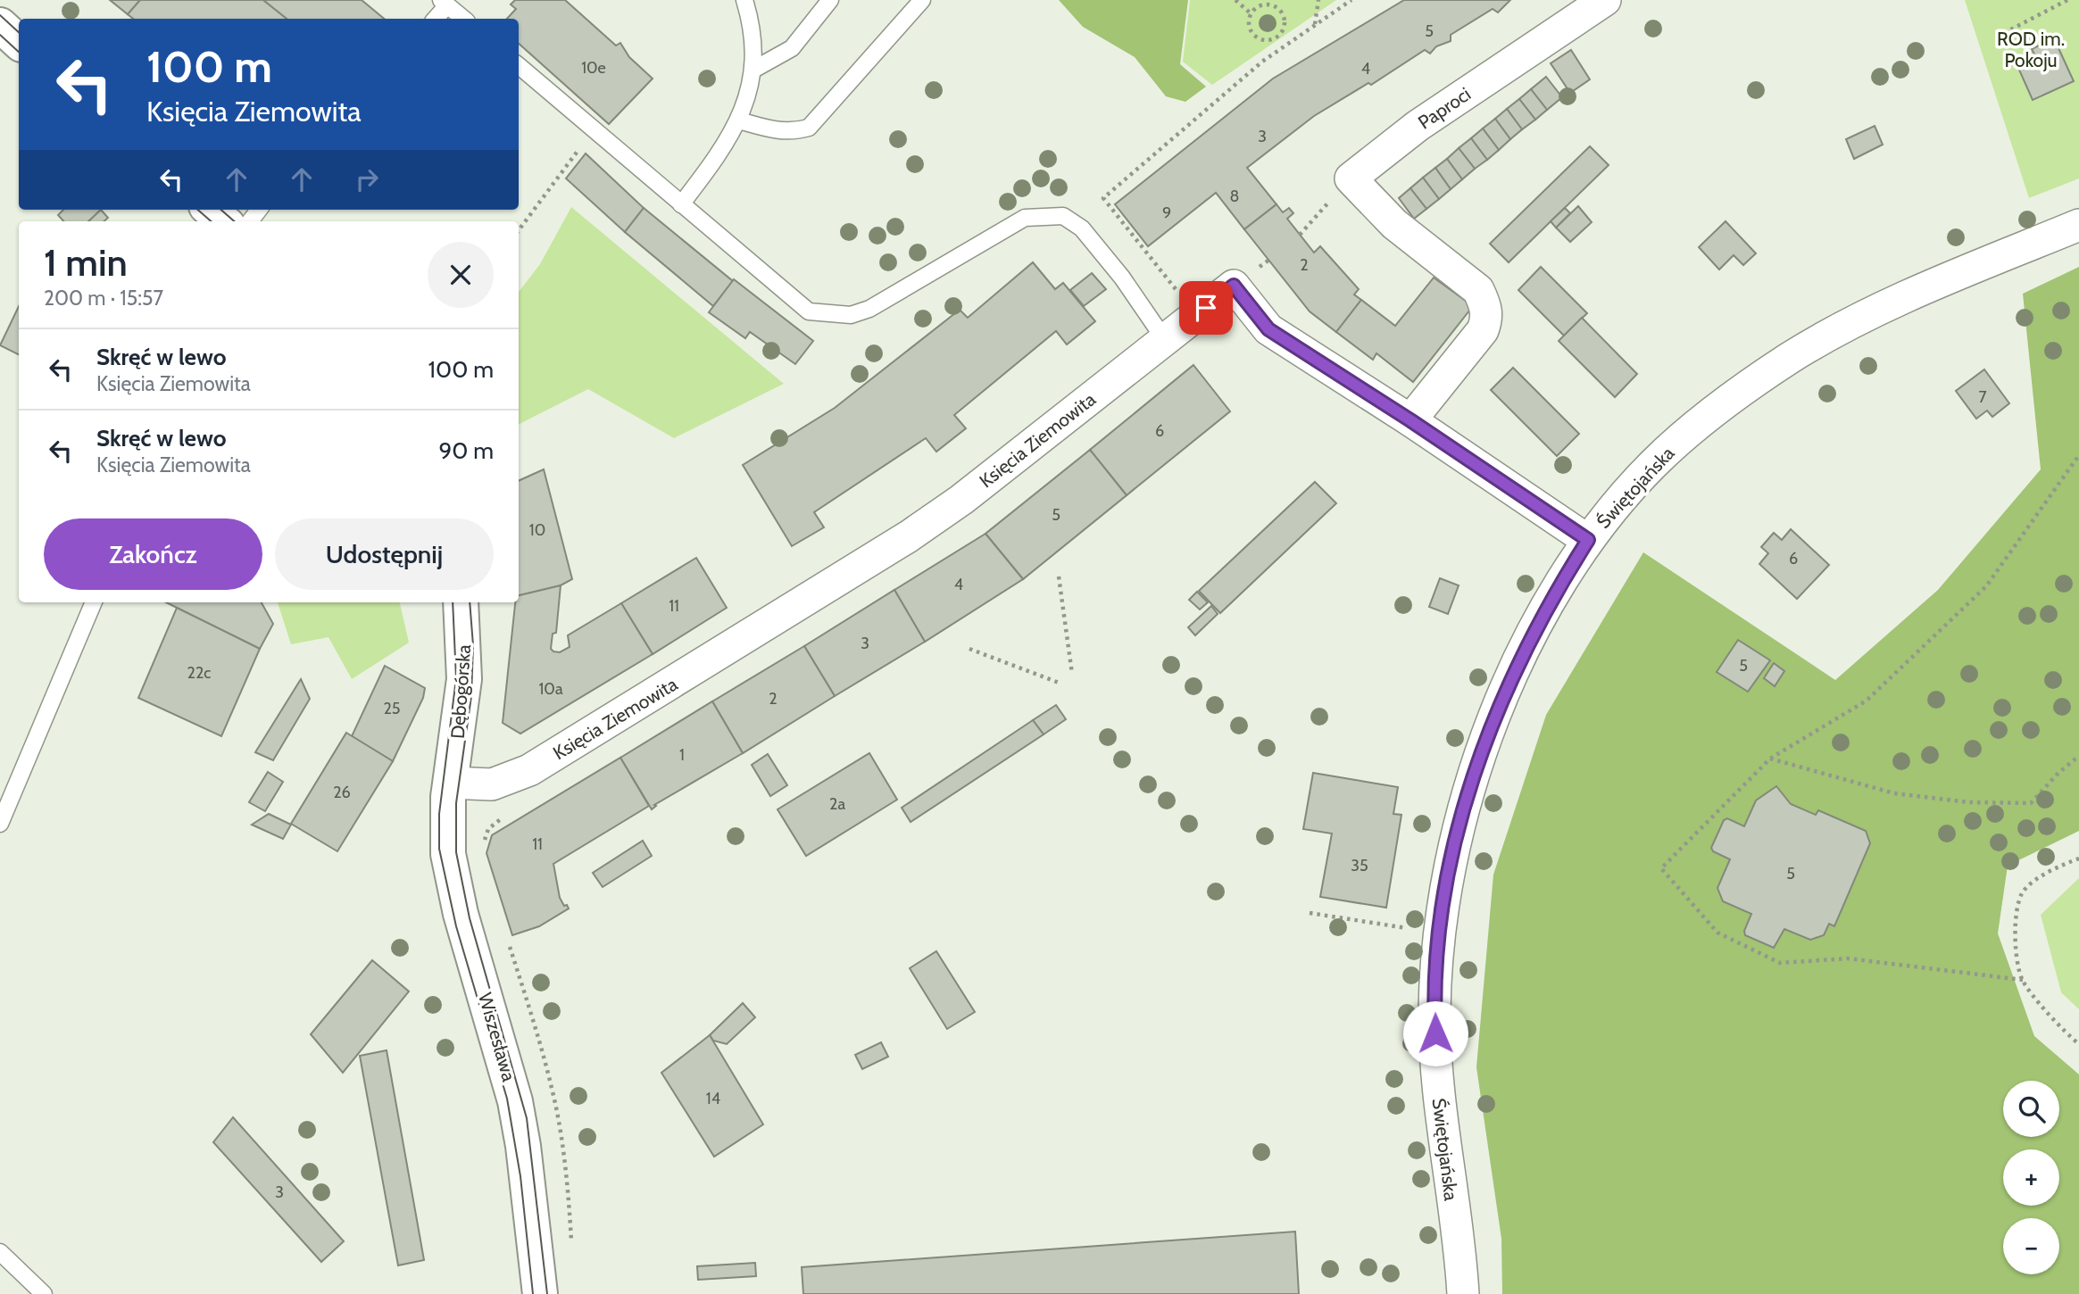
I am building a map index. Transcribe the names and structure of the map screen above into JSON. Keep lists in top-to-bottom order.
{
  "streets": {
    "street": [
      "Paproci",
      "Księcia Ziemowita",
      "Świętojańska",
      "Dębogórska",
      "Wiszesława"
    ]
  },
  "crossings": [
    ["Księcia Ziemowita", "Świętojańska"],
    ["Księcia Ziemowita", "Dębogórska"],
    ["Księcia Ziemowita", "Wiszesława"],
    ["Dębogórska", "Wiszesława"]
  ],
  "parks": ["ROD im. Pokoju"],
  "house_numbers": [
    "5",
    "10e",
    "4",
    "3",
    "8",
    "9",
    "2",
    "7",
    "6",
    "5",
    "10",
    "6",
    "4",
    "11",
    "3",
    "5",
    "22c",
    "10a",
    "2",
    "25",
    "1",
    "26",
    "2a",
    "11",
    "35",
    "5",
    "14",
    "3"
  ],
  "page": {
    "turn": ["100 m", "Księcia Ziemowita"],
    "heading": ["1 min", "200 m · 15:57"],
    "list": [
      {
        "name": "Skręć w lewo",
        "note": "Księcia Ziemowita",
        "value": "100 m"
      },
      {
        "name": "Skręć w lewo",
        "note": "Księcia Ziemowita",
        "value": "90 m"
      }
    ],
    "buttons": ["Zakończ", "Udostępnij"],
    "map_buttons": ["+", "−"]
  }
}
